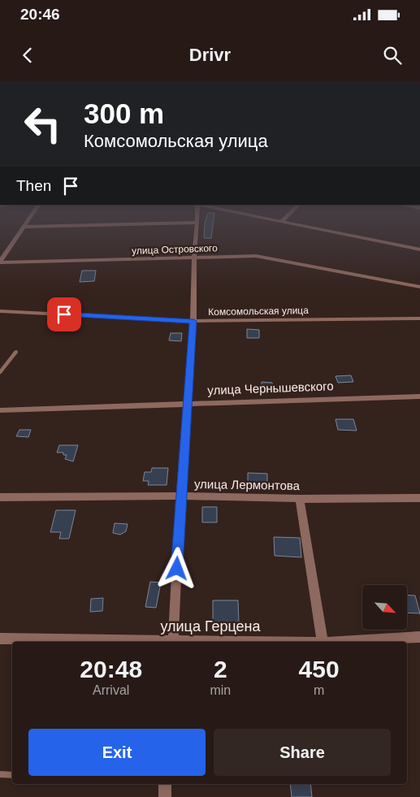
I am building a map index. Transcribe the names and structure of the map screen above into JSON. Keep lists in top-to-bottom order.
{
  "streets": {
    "street": [
      "улица Островского",
      "Комсомольская улица",
      "улица Чернышевского",
      "улица Лермонтова",
      "улица Герцена"
    ]
  },
  "north": "bottom right",
  "page": {
    "status": "20:46",
    "header": "Drivr",
    "turn": ["300 m", "Комсомольская улица"],
    "then": "Then",
    "eta": [
      "20:48",
      "Arrival",
      "2",
      "min",
      "450",
      "m"
    ],
    "buttons": ["Exit", "Share"]
  }
}
